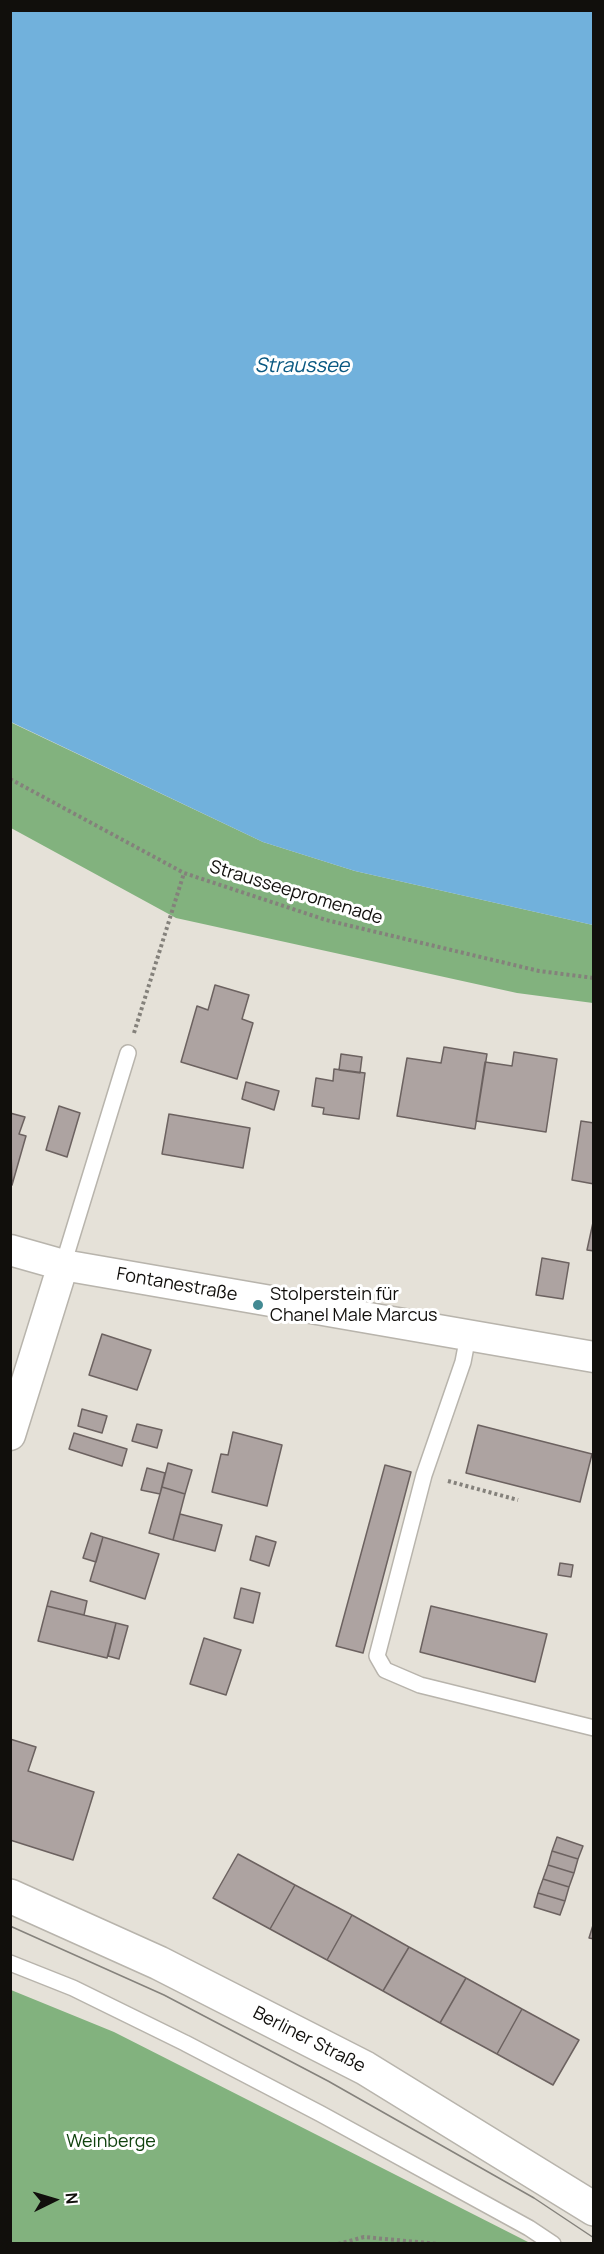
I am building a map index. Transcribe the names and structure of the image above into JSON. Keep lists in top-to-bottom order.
{
  "streets": {
    "street": ["Fontanestraße", "Berliner Straße"],
    "path": ["Strausseepromenade"]
  },
  "water": ["Straussee"],
  "parks": ["Weinberge"],
  "places": ["Stolperstein für Chanel Male Marcus"],
  "north": "right"
}
